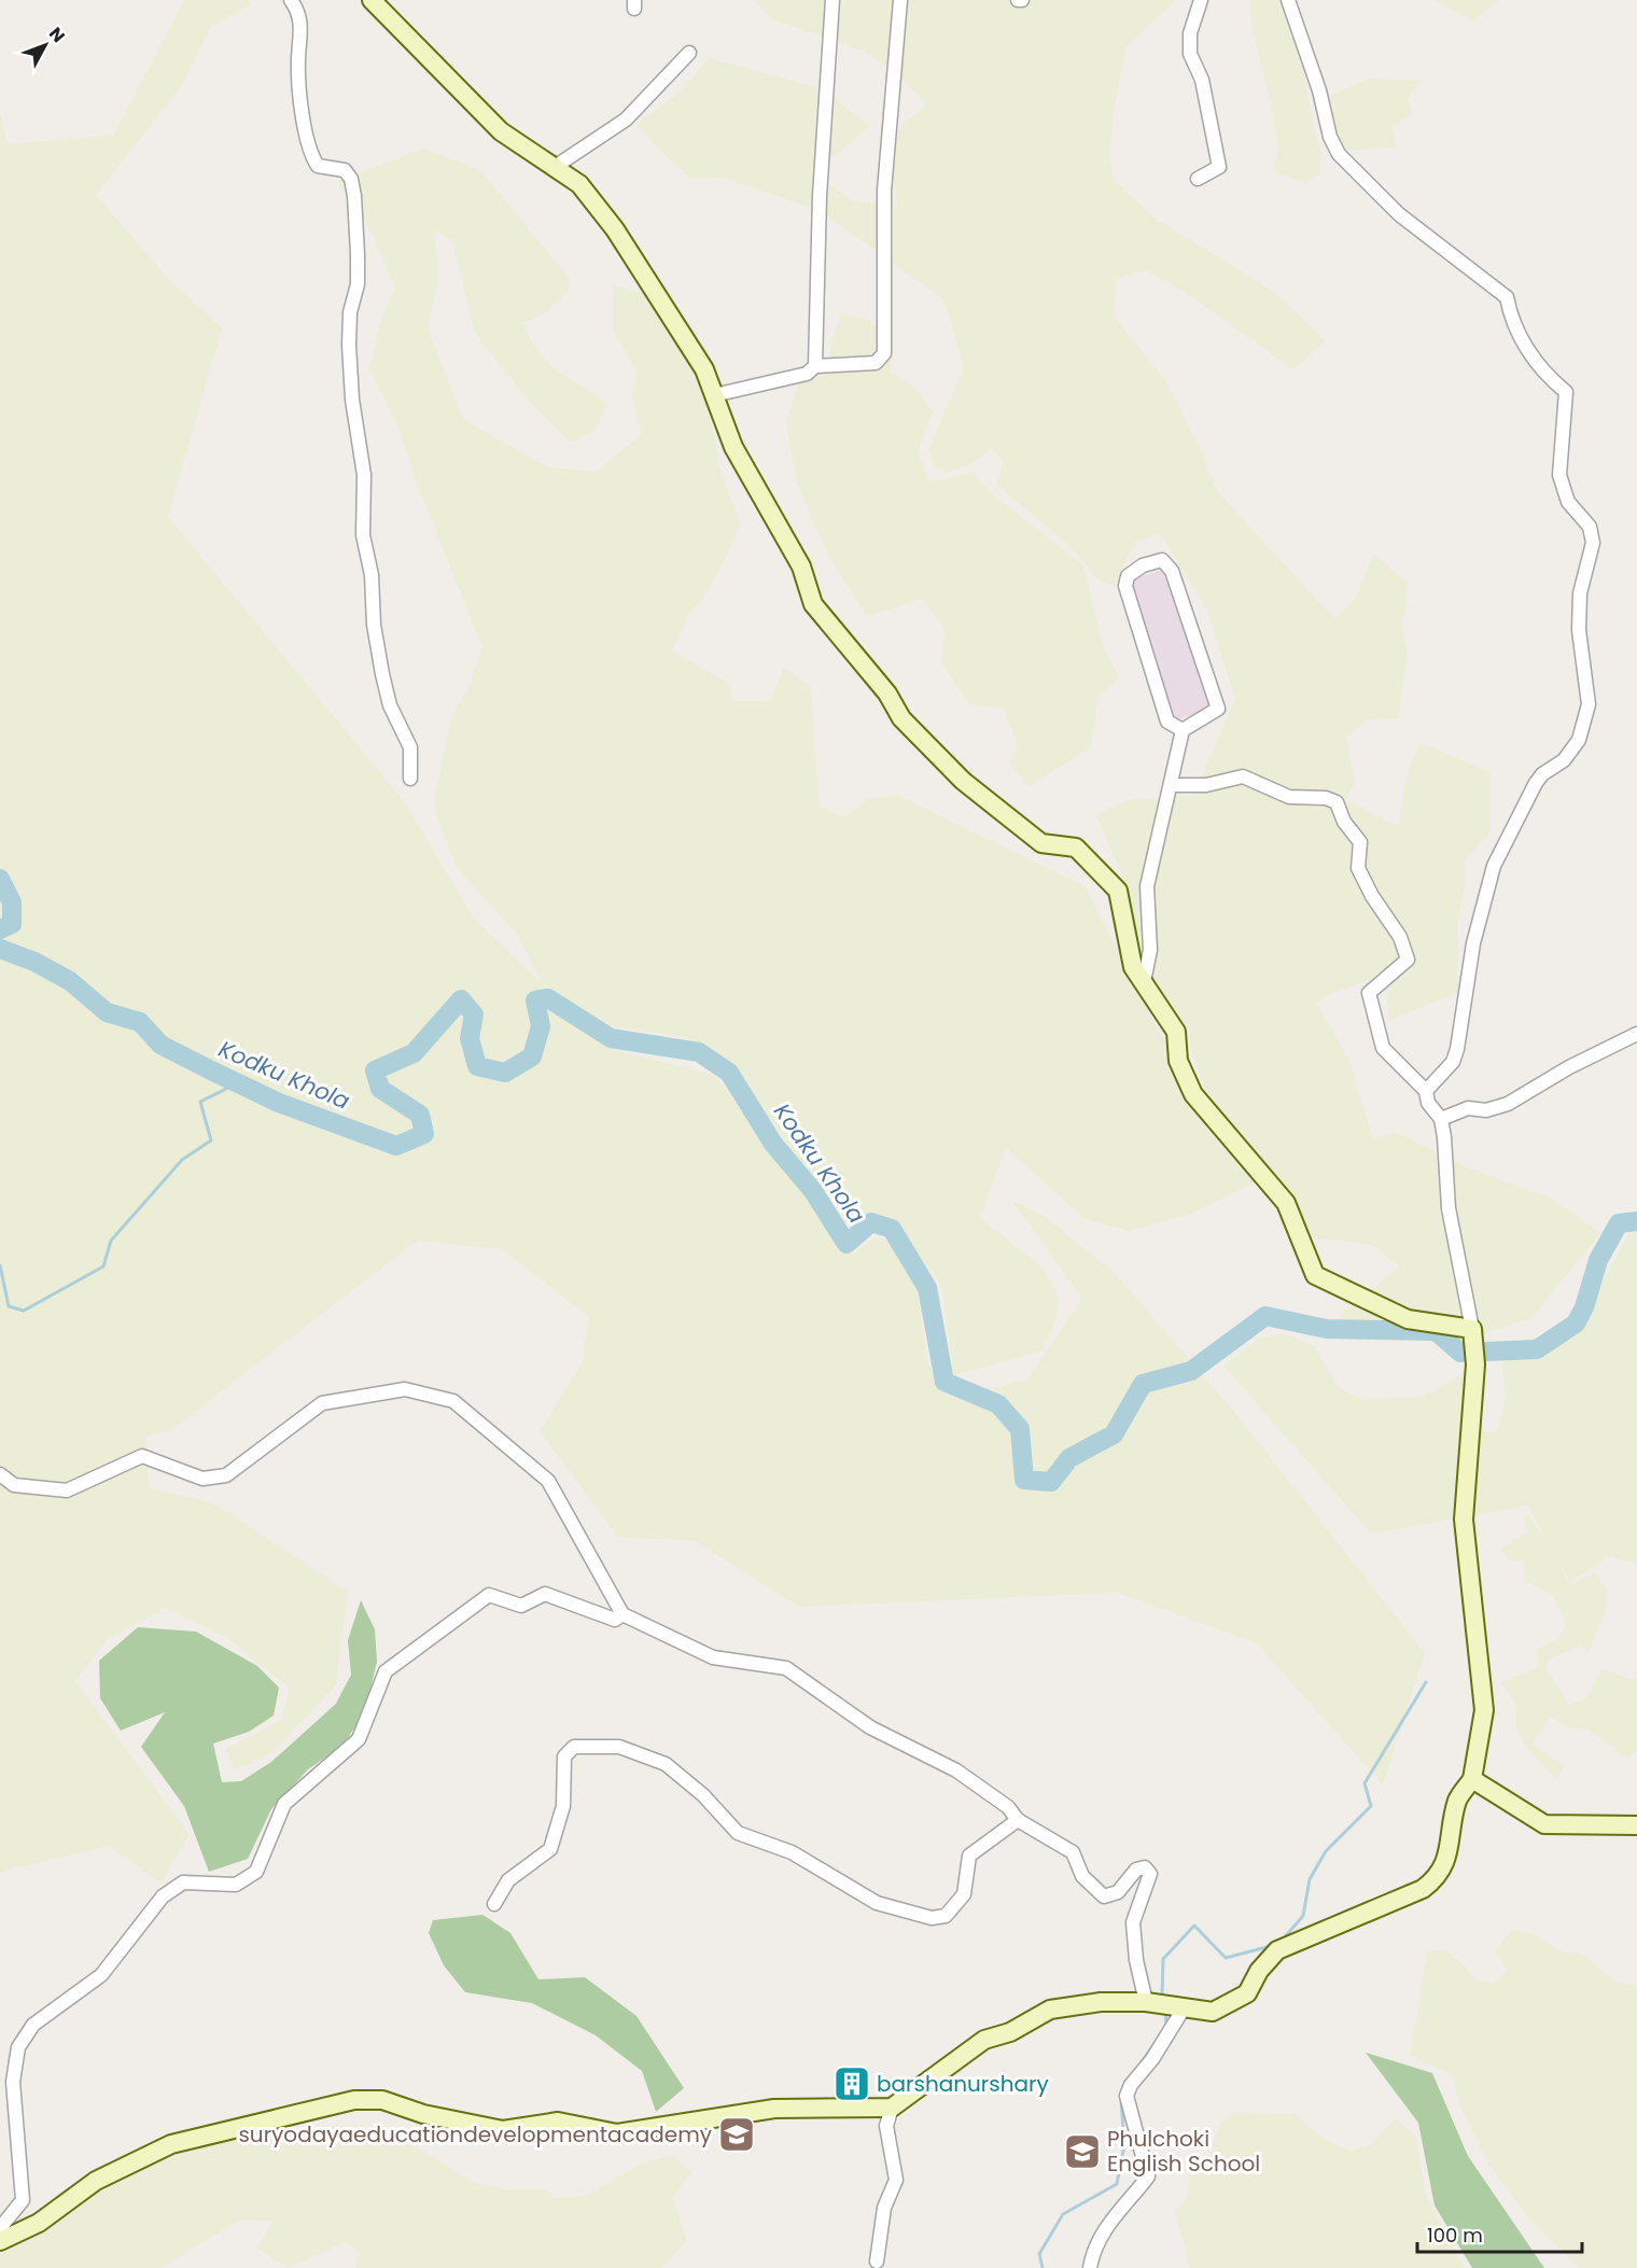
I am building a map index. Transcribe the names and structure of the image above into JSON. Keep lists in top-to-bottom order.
{
  "water": ["Kodku Khola"],
  "places": {
    "building": ["barshanurshary"],
    "school or university": ["suryodayaeducationdevelopmentacademy", "Phulchoki English School"]
  },
  "scale_bar": "100 m",
  "north": "top right"
}
